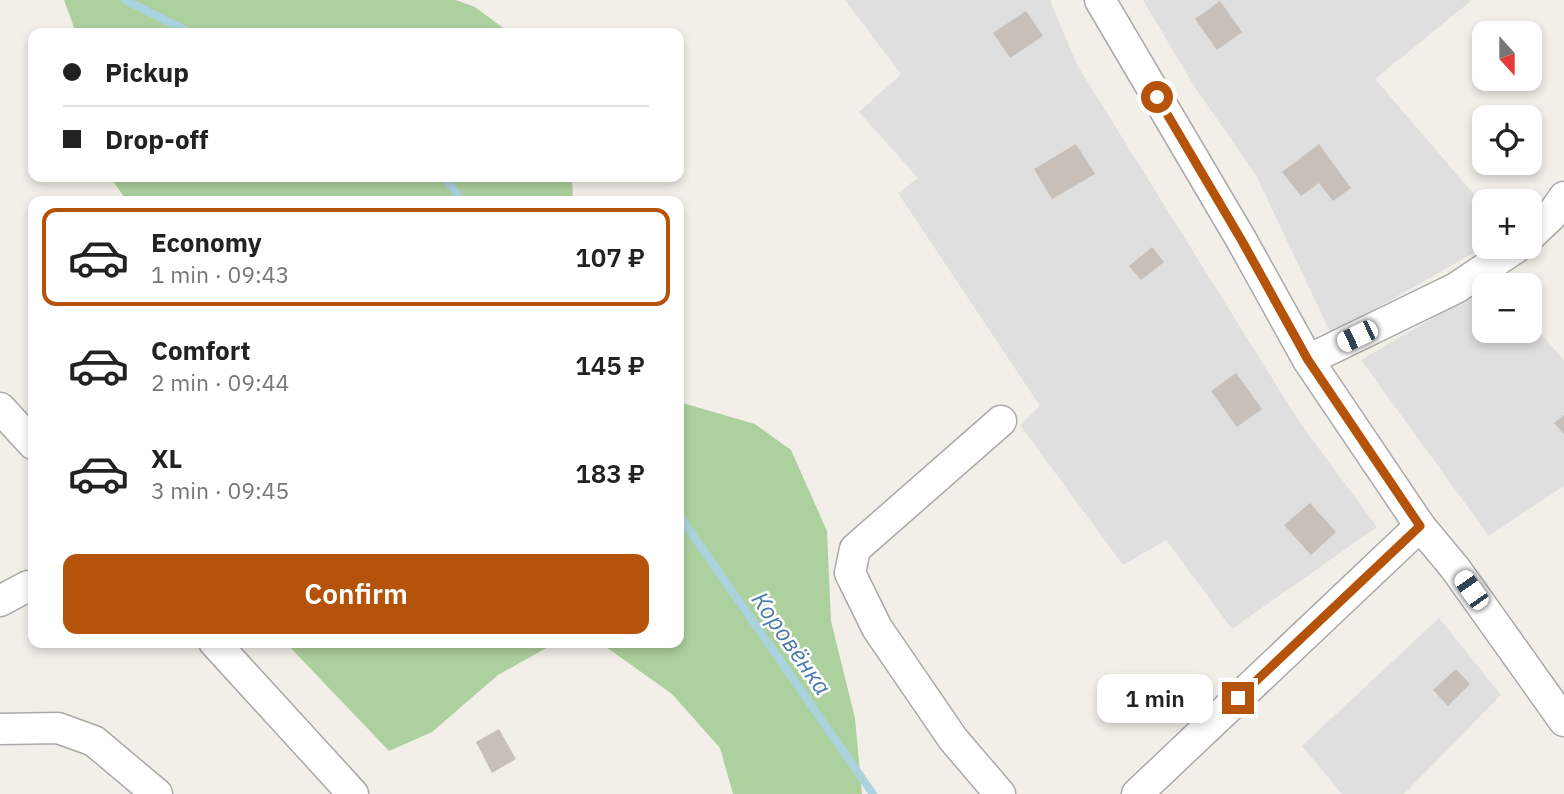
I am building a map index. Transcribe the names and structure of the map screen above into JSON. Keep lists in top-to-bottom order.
{
  "water": ["Коровёнка"],
  "north": "bottom",
  "page": {
    "map_buttons": ["+", "−"],
    "banner": ["Pickup", "Drop-off"],
    "list": [
      {
        "name": "Economy",
        "note": "1 min · 09:43",
        "value": "107 ₽"
      },
      {
        "name": "Comfort",
        "note": "2 min · 09:44",
        "value": "145 ₽"
      },
      {
        "name": "XL",
        "note": "3 min · 09:45",
        "value": "183 ₽"
      }
    ],
    "buttons": "Confirm",
    "bubble": "1 min"
  }
}
